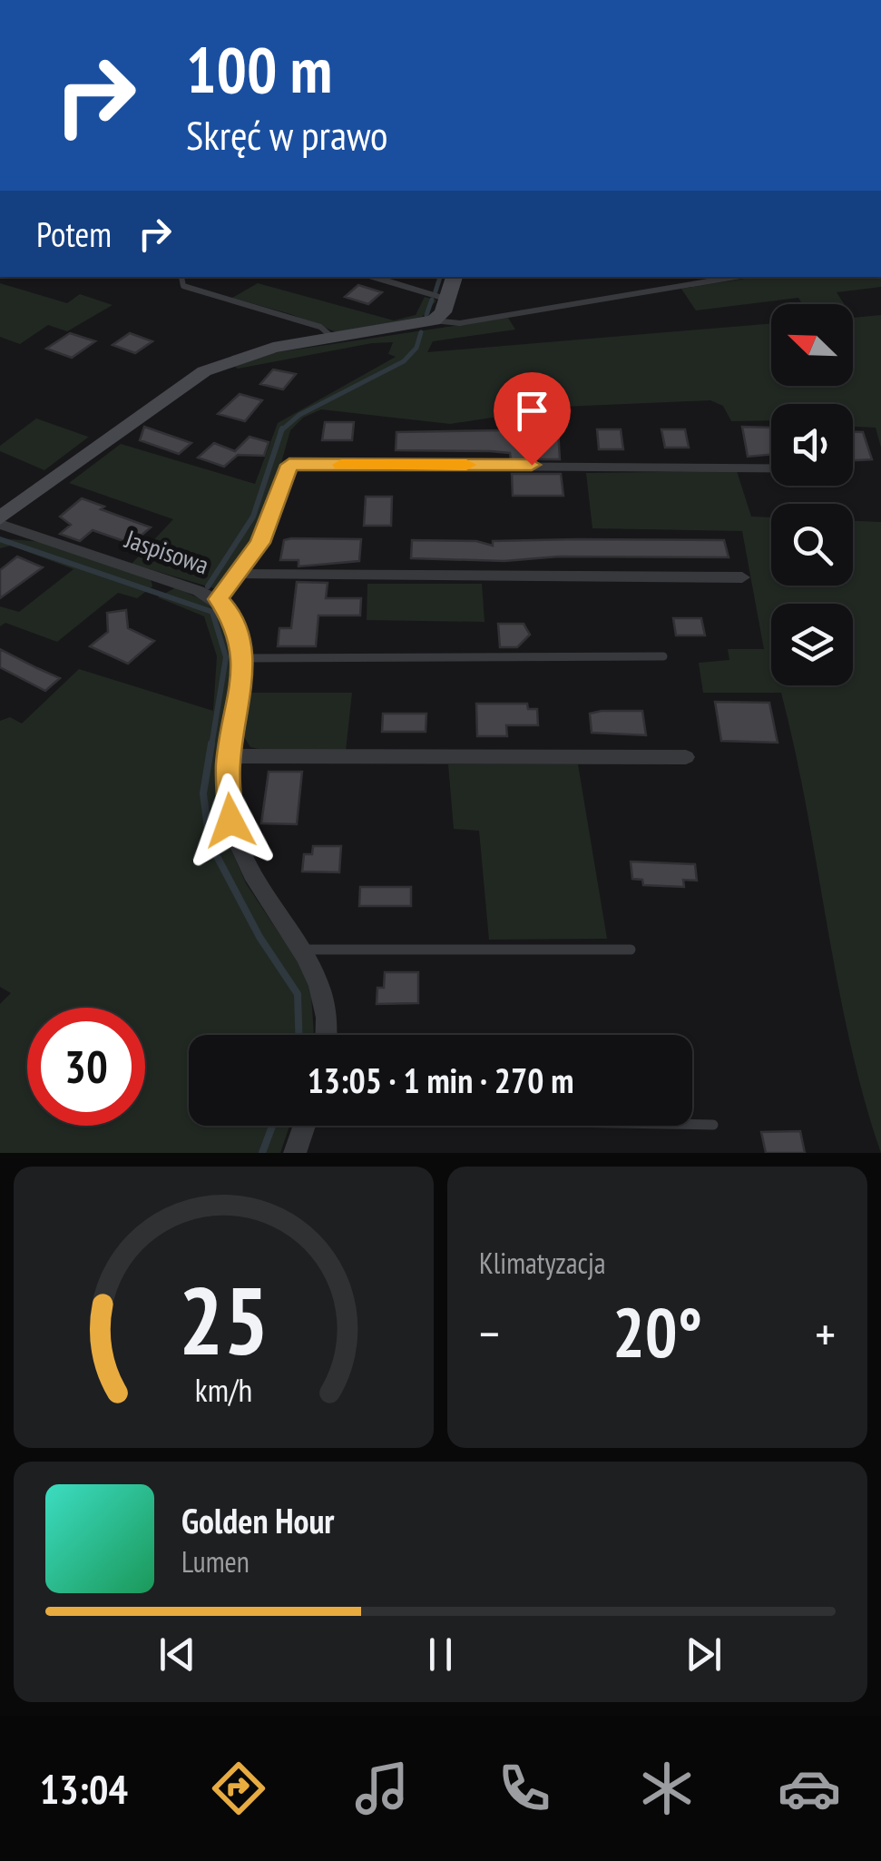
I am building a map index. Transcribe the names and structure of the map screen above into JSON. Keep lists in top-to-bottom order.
{
  "streets": {
    "street": ["Jaspisowa"]
  },
  "north": "top left",
  "page": {
    "turn": ["100 m", "Skręć w prawo"],
    "then": "Potem",
    "limit": "30",
    "trip": "13:05 · 1 min · 270 m",
    "tile": "Klimatyzacja",
    "heat": ["−", "20°", "+"],
    "song": ["Golden Hour", "Lumen"],
    "tabs": "13:04",
    "gauge": ["25", "km/h"]
  }
}
